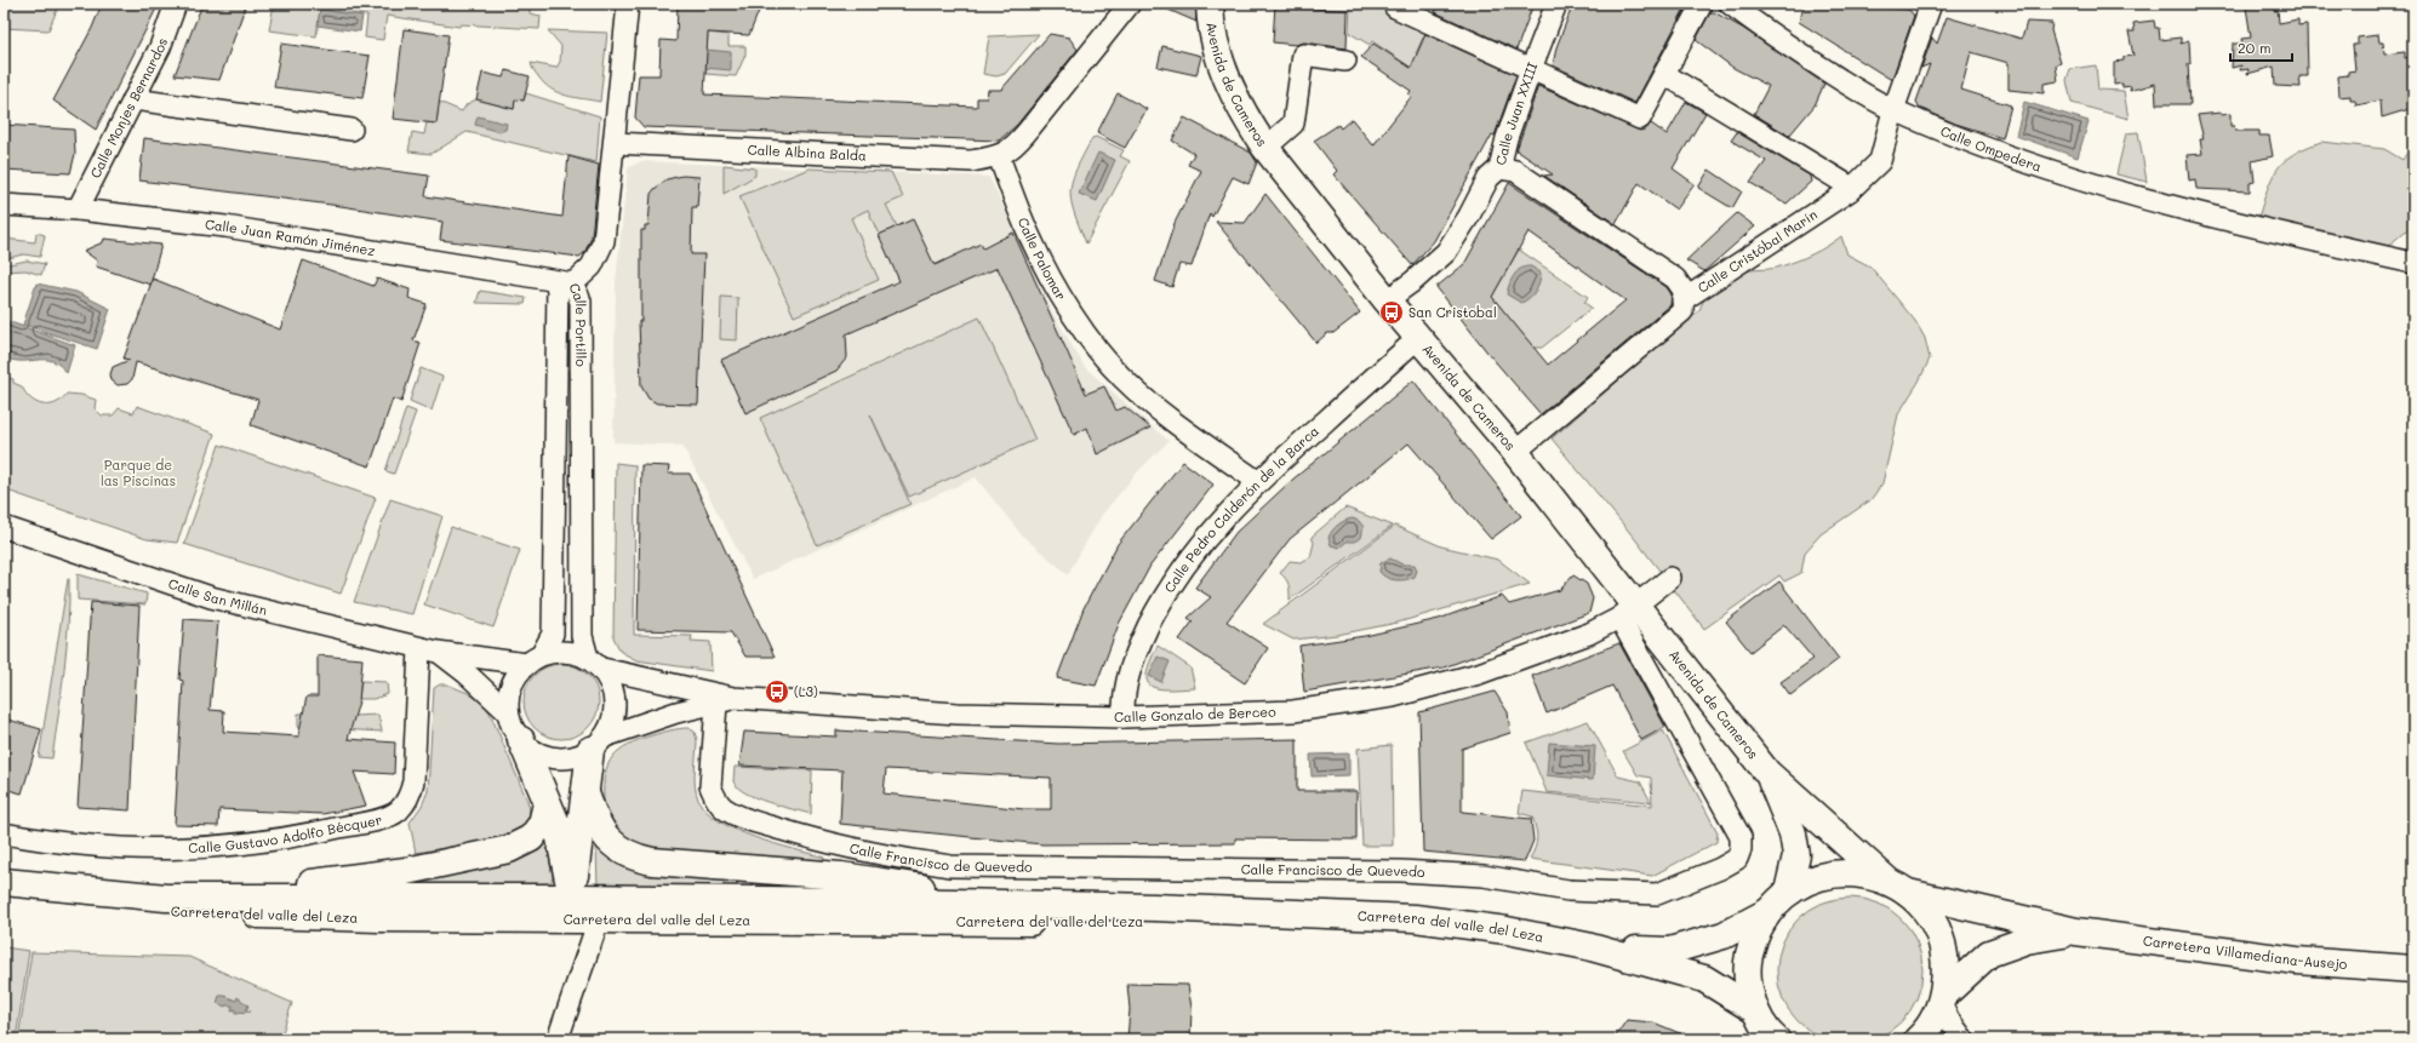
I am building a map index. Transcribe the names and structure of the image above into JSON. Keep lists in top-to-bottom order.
{
  "streets": {
    "main road": ["Avenida de Cameros", "Carretera del valle del Leza", "Carretera Villamediana-Ausejo"],
    "street": [
      "Calle Monjes Bernardos",
      "Calle Juan XXIII",
      "Calle Ompedera",
      "Calle Albina Balda",
      "Calle Juan Ramón Jiménez",
      "Calle Cristóbal Marín",
      "Calle Palomar",
      "Calle Portillo",
      "Calle Pedro Calderón de la Barca",
      "Calle San Millán",
      "Calle Gonzalo de Berceo",
      "Calle Gustavo Adolfo Bécquer",
      "Calle Francisco de Quevedo"
    ]
  },
  "crossings": [
    ["Avenida de Cameros", "Calle Juan XXIII"],
    ["Avenida de Cameros", "Calle Pedro Calderón de la Barca"],
    ["Avenida de Cameros", "Calle Gonzalo de Berceo"],
    ["Avenida de Cameros", "Calle Francisco de Quevedo"],
    ["Calle Monjes Bernardos", "Calle Juan Ramón Jiménez"],
    ["Calle Ompedera", "Calle Cristóbal Marín"],
    ["Calle Albina Balda", "Calle Palomar"],
    ["Calle Albina Balda", "Calle Portillo"],
    ["Calle Juan Ramón Jiménez", "Calle Portillo"],
    ["Calle Palomar", "Calle Pedro Calderón de la Barca"],
    ["Calle Portillo", "Calle San Millán"],
    ["Calle Portillo", "Calle Gonzalo de Berceo"],
    ["Calle Pedro Calderón de la Barca", "Calle Gonzalo de Berceo"],
    ["Calle San Millán", "Calle Gonzalo de Berceo"],
    ["Calle San Millán", "Calle Gustavo Adolfo Bécquer"],
    ["Calle Gonzalo de Berceo", "Calle Francisco de Quevedo"]
  ],
  "parks": ["Parque de las Piscinas"],
  "places": {
    "bus stop": ["San Cristobal", "(L3)"]
  },
  "scale_bar": "20 m"
}
